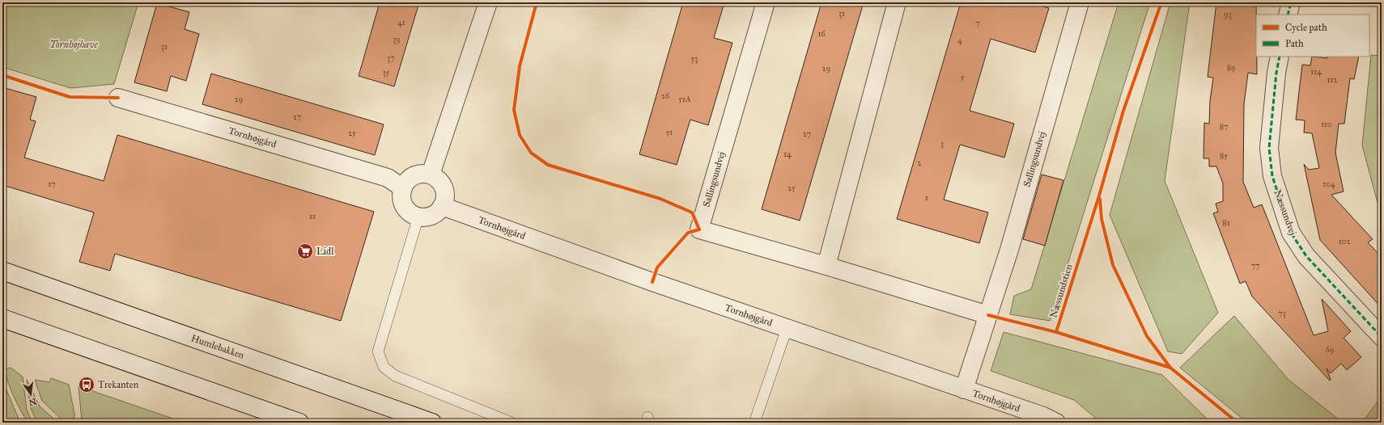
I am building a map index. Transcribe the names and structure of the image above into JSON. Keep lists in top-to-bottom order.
{
  "streets": {
    "street": [
      "Tornhøjgård",
      "Sallingsundvej",
      "Næssundvej",
      "Humlebakken"
    ],
    "cycle path": ["Næssundstien"]
  },
  "crossings": [
    ["Tornhøjgård", "Sallingsundvej"]
  ],
  "parks": ["Tornhøjhave"],
  "places": {
    "supermarket": ["Lidl"],
    "bus stop": ["Trekanten"]
  },
  "house_numbers": [
    "31",
    "93",
    "41",
    "7",
    "16",
    "39",
    "4",
    "31",
    "37",
    "53",
    "89",
    "29",
    "114",
    "35",
    "5",
    "112",
    "26",
    "29",
    "51A",
    "27",
    "110",
    "87",
    "51",
    "25",
    "27",
    "3",
    "14",
    "85",
    "2",
    "17",
    "104",
    "25",
    "1",
    "11",
    "81",
    "102",
    "77",
    "73",
    "69"
  ],
  "legend": ["Cycle path", "Path"],
  "north": "bottom"
}
